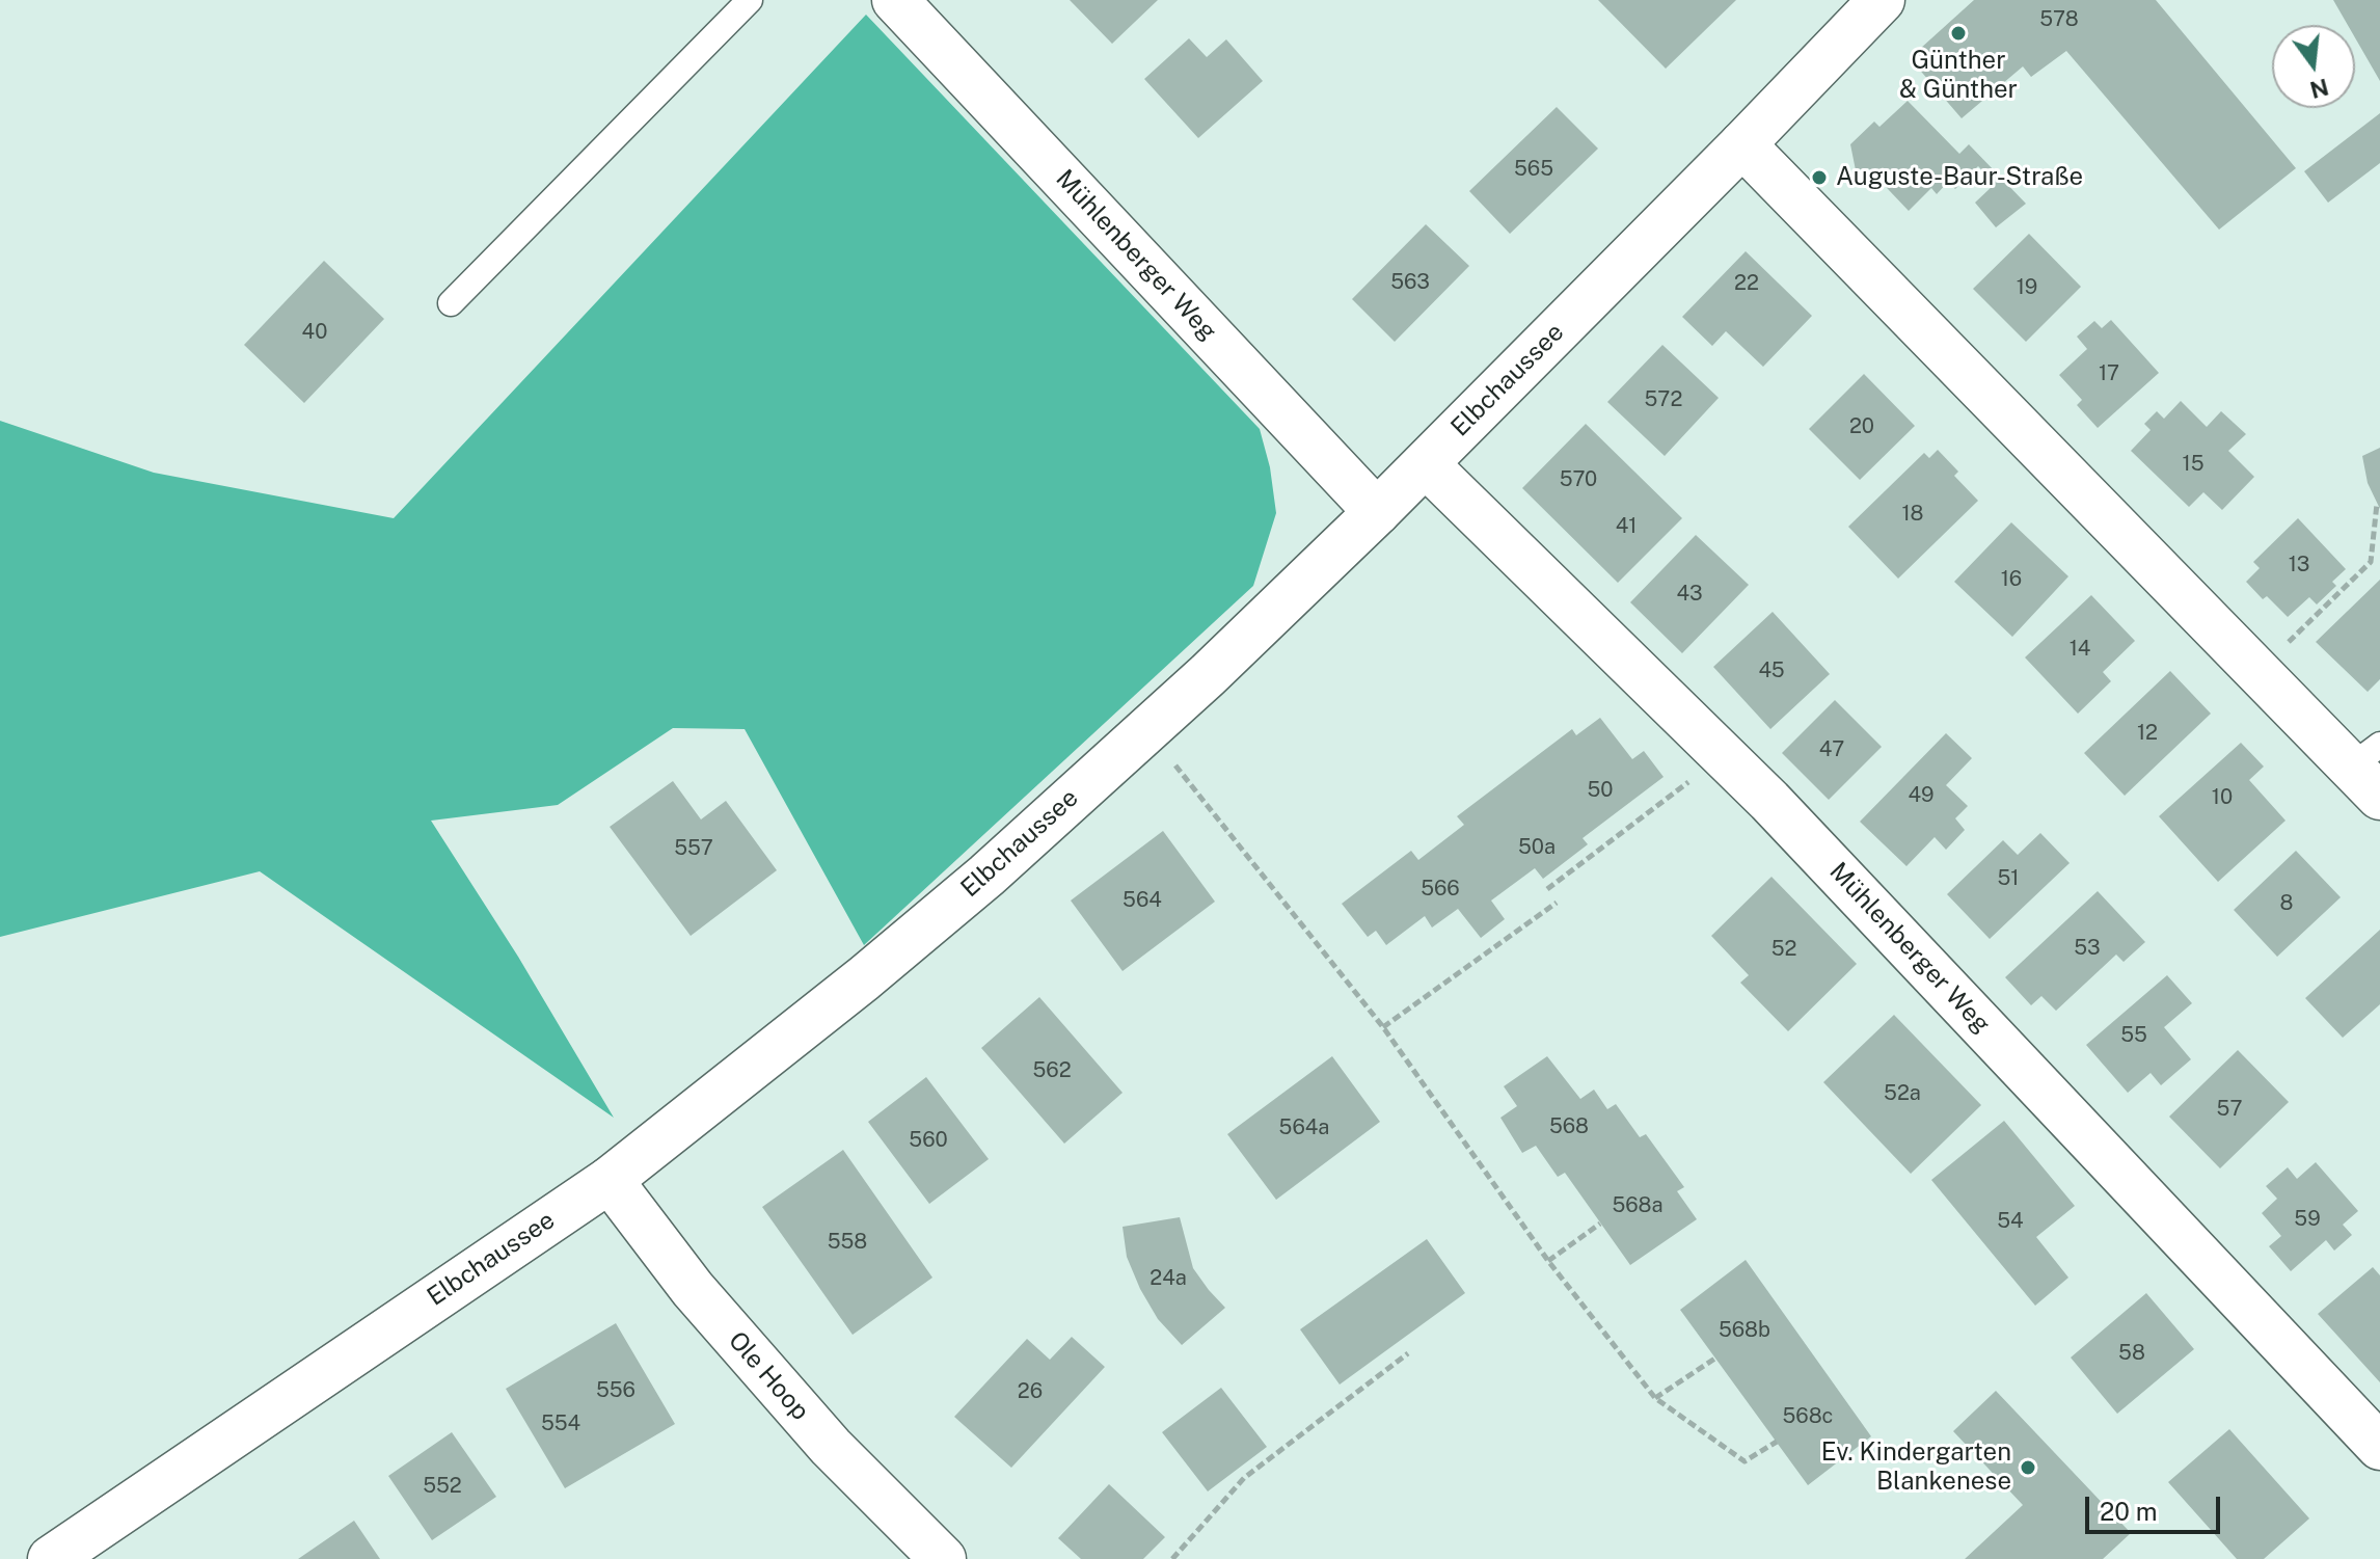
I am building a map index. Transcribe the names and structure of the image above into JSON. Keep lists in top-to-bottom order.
{
  "streets": {
    "street": ["Mühlenberger Weg", "Elbchaussee", "Ole Hoop"]
  },
  "crossings": [
    ["Mühlenberger Weg", "Elbchaussee"],
    ["Elbchaussee", "Ole Hoop"]
  ],
  "places": ["Günther & Günther", "Auguste-Baur-Straße", "Ev. Kindergarten Blankenese"],
  "house_numbers": [
    "578",
    "565",
    "563",
    "22",
    "19",
    "40",
    "17",
    "572",
    "20",
    "15",
    "570",
    "18",
    "41",
    "13",
    "16",
    "43",
    "14",
    "45",
    "12",
    "47",
    "50",
    "49",
    "10",
    "50a",
    "557",
    "51",
    "566",
    "564",
    "8",
    "53",
    "52",
    "55",
    "562",
    "52a",
    "57",
    "568",
    "564a",
    "560",
    "568a",
    "59",
    "54",
    "558",
    "24a",
    "568b",
    "58",
    "556",
    "26",
    "568c",
    "554",
    "552"
  ],
  "scale_bar": "20 m",
  "north": "bottom"
}
